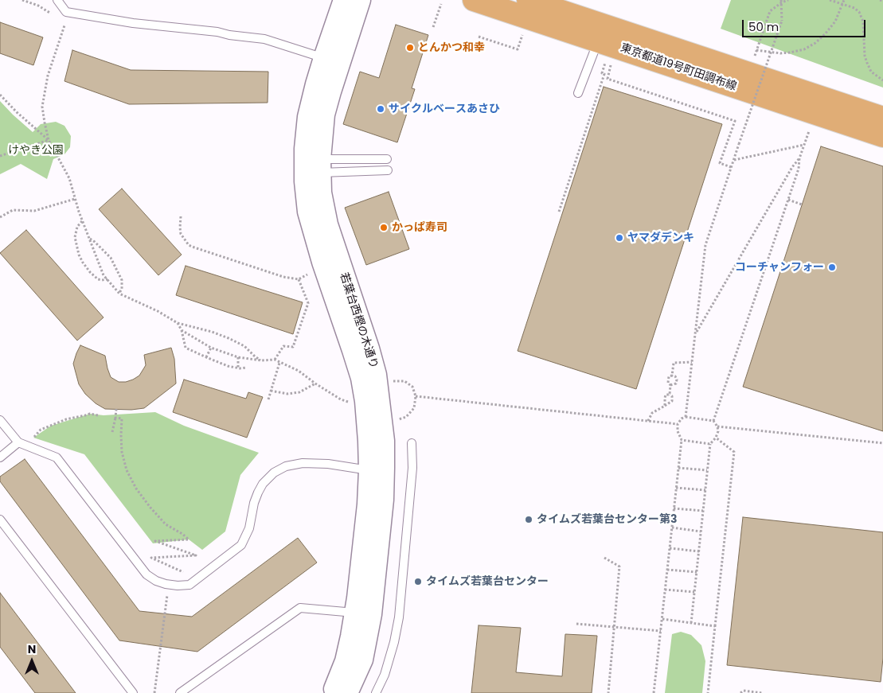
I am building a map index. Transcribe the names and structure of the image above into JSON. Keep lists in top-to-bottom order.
{
  "streets": {
    "main road": ["東京都道19号町田調布線"],
    "street": ["若葉台西樫の木通り"]
  },
  "parks": ["けやき公園"],
  "places": [
    "とんかつ和幸",
    "サイクルベースあさひ",
    "かっぱ寿司",
    "ヤマダデンキ",
    "コーチャンフォー",
    "タイムズ若葉台センター第3",
    "タイムズ若葉台センター"
  ],
  "scale_bar": "50 m",
  "north": "top"
}
